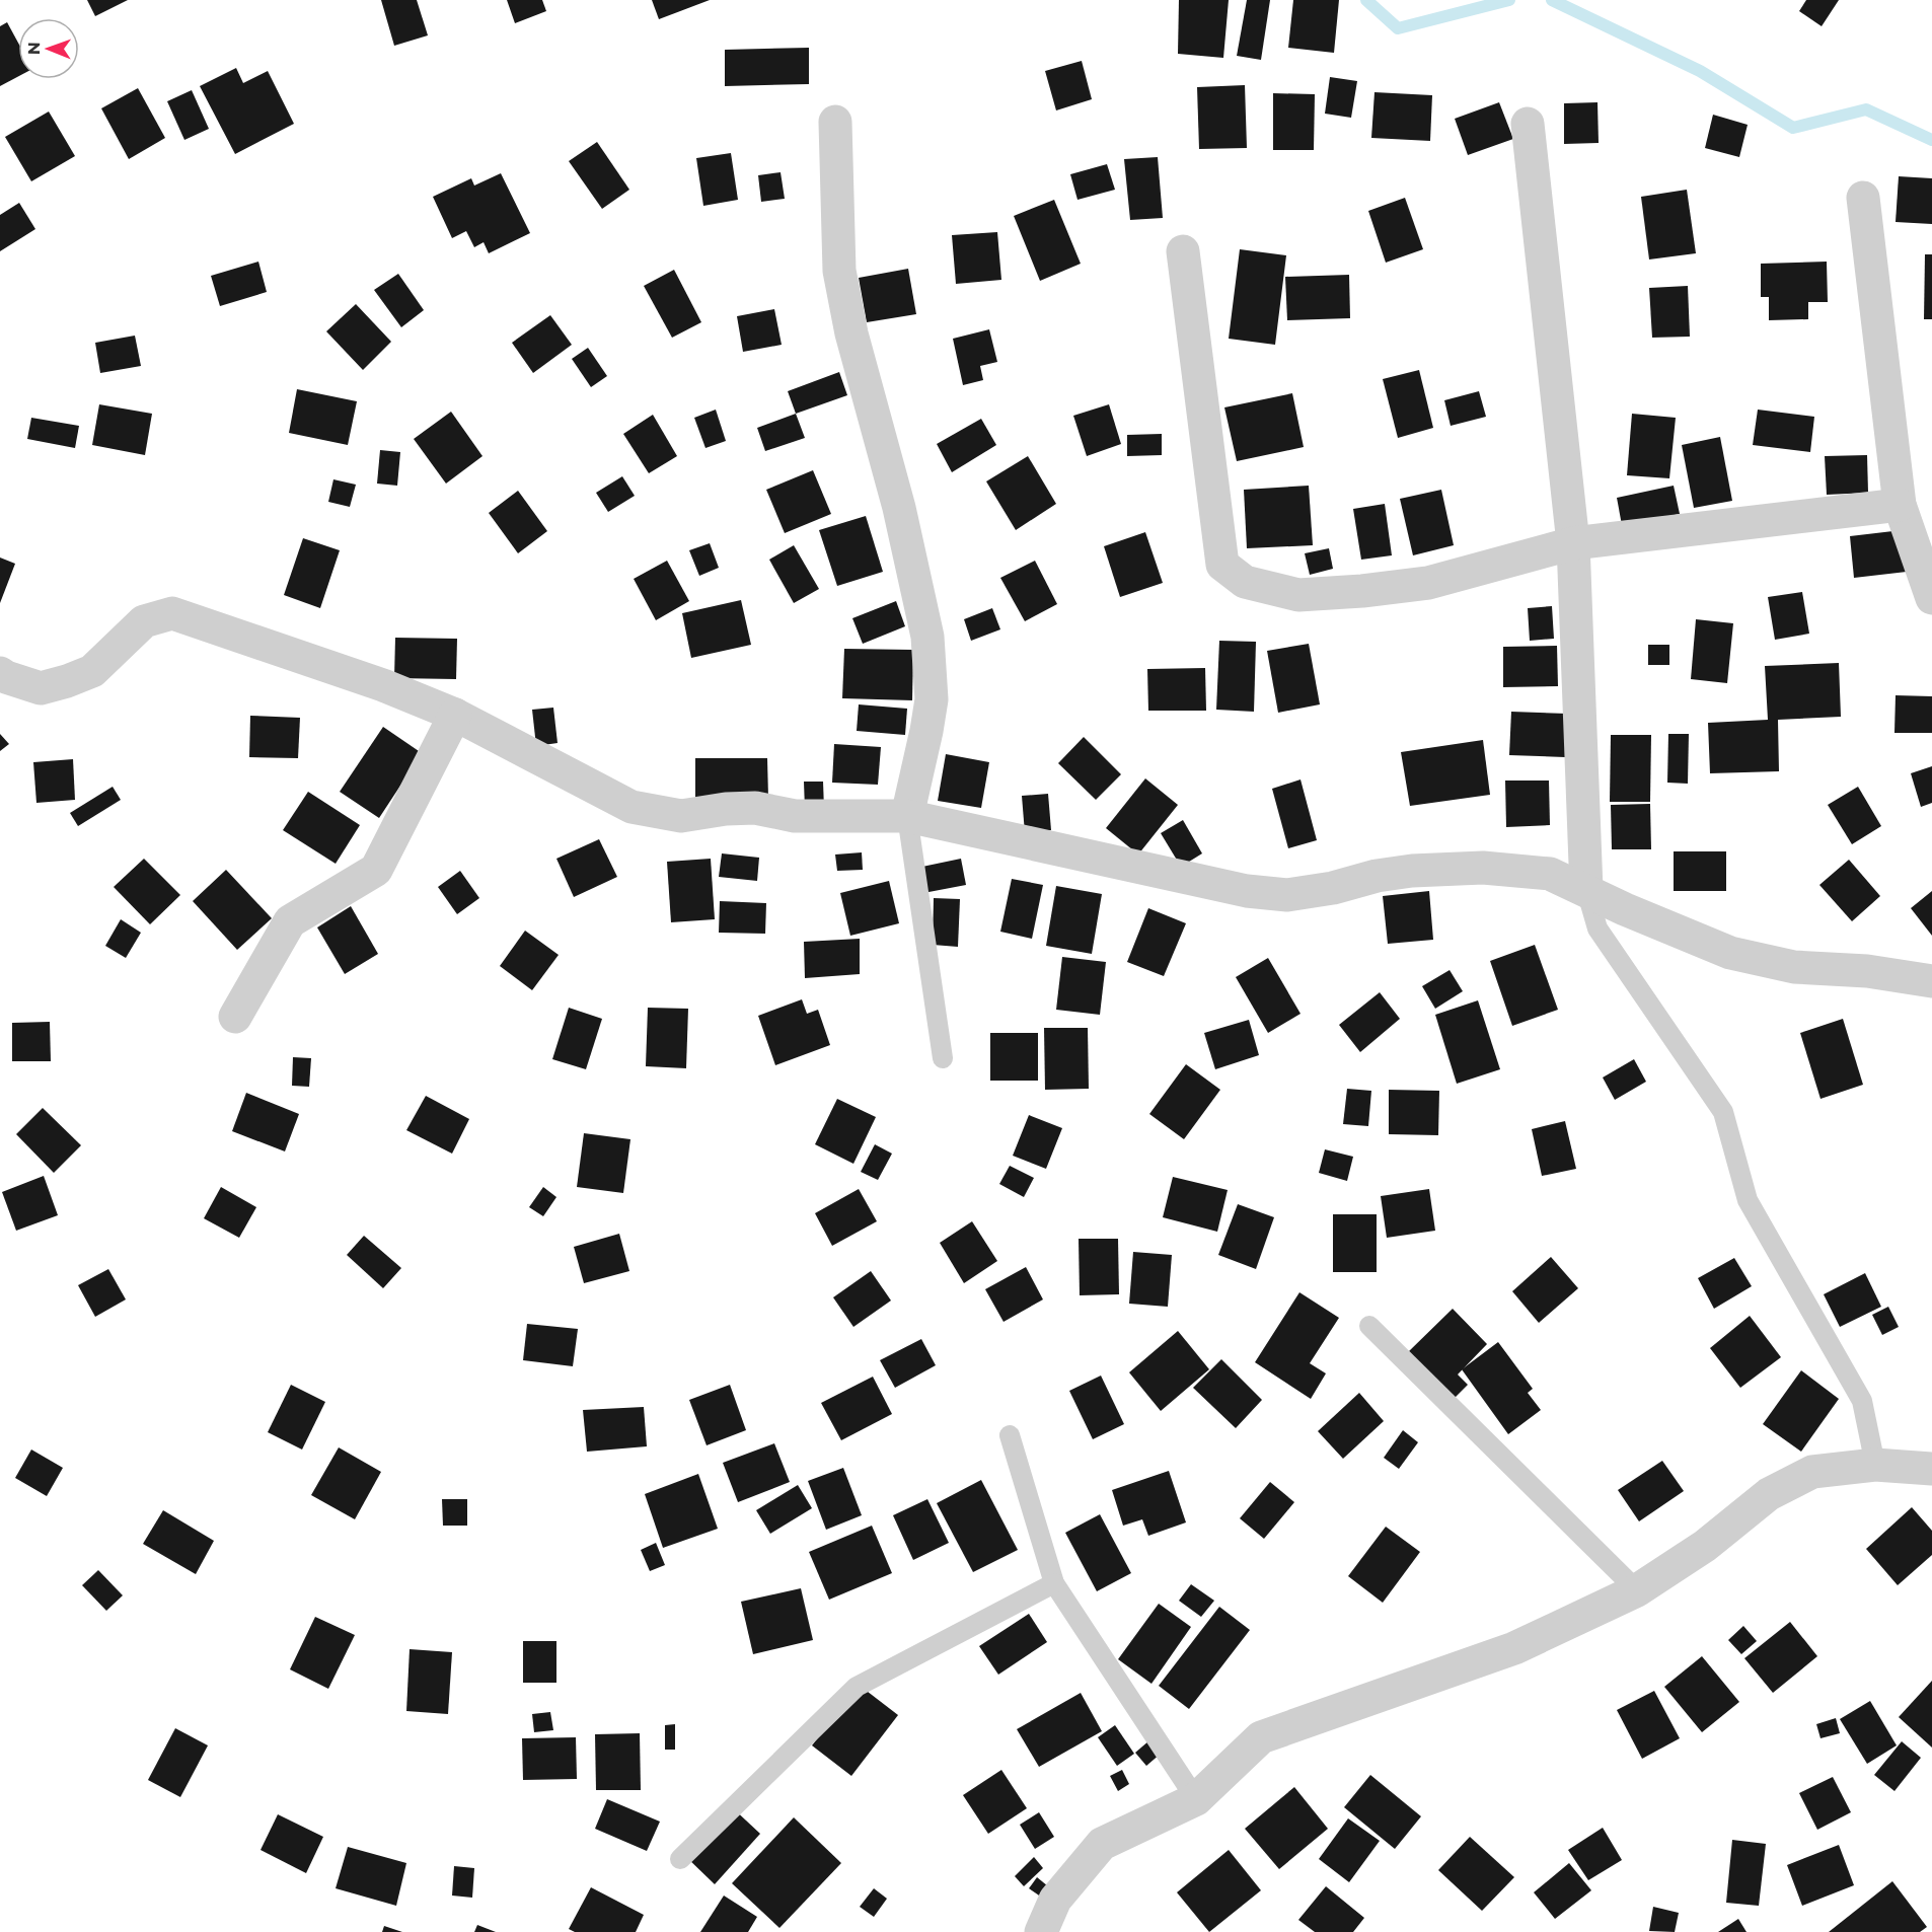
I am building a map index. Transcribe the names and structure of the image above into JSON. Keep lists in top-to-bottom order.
{
  "north": "left"
}
